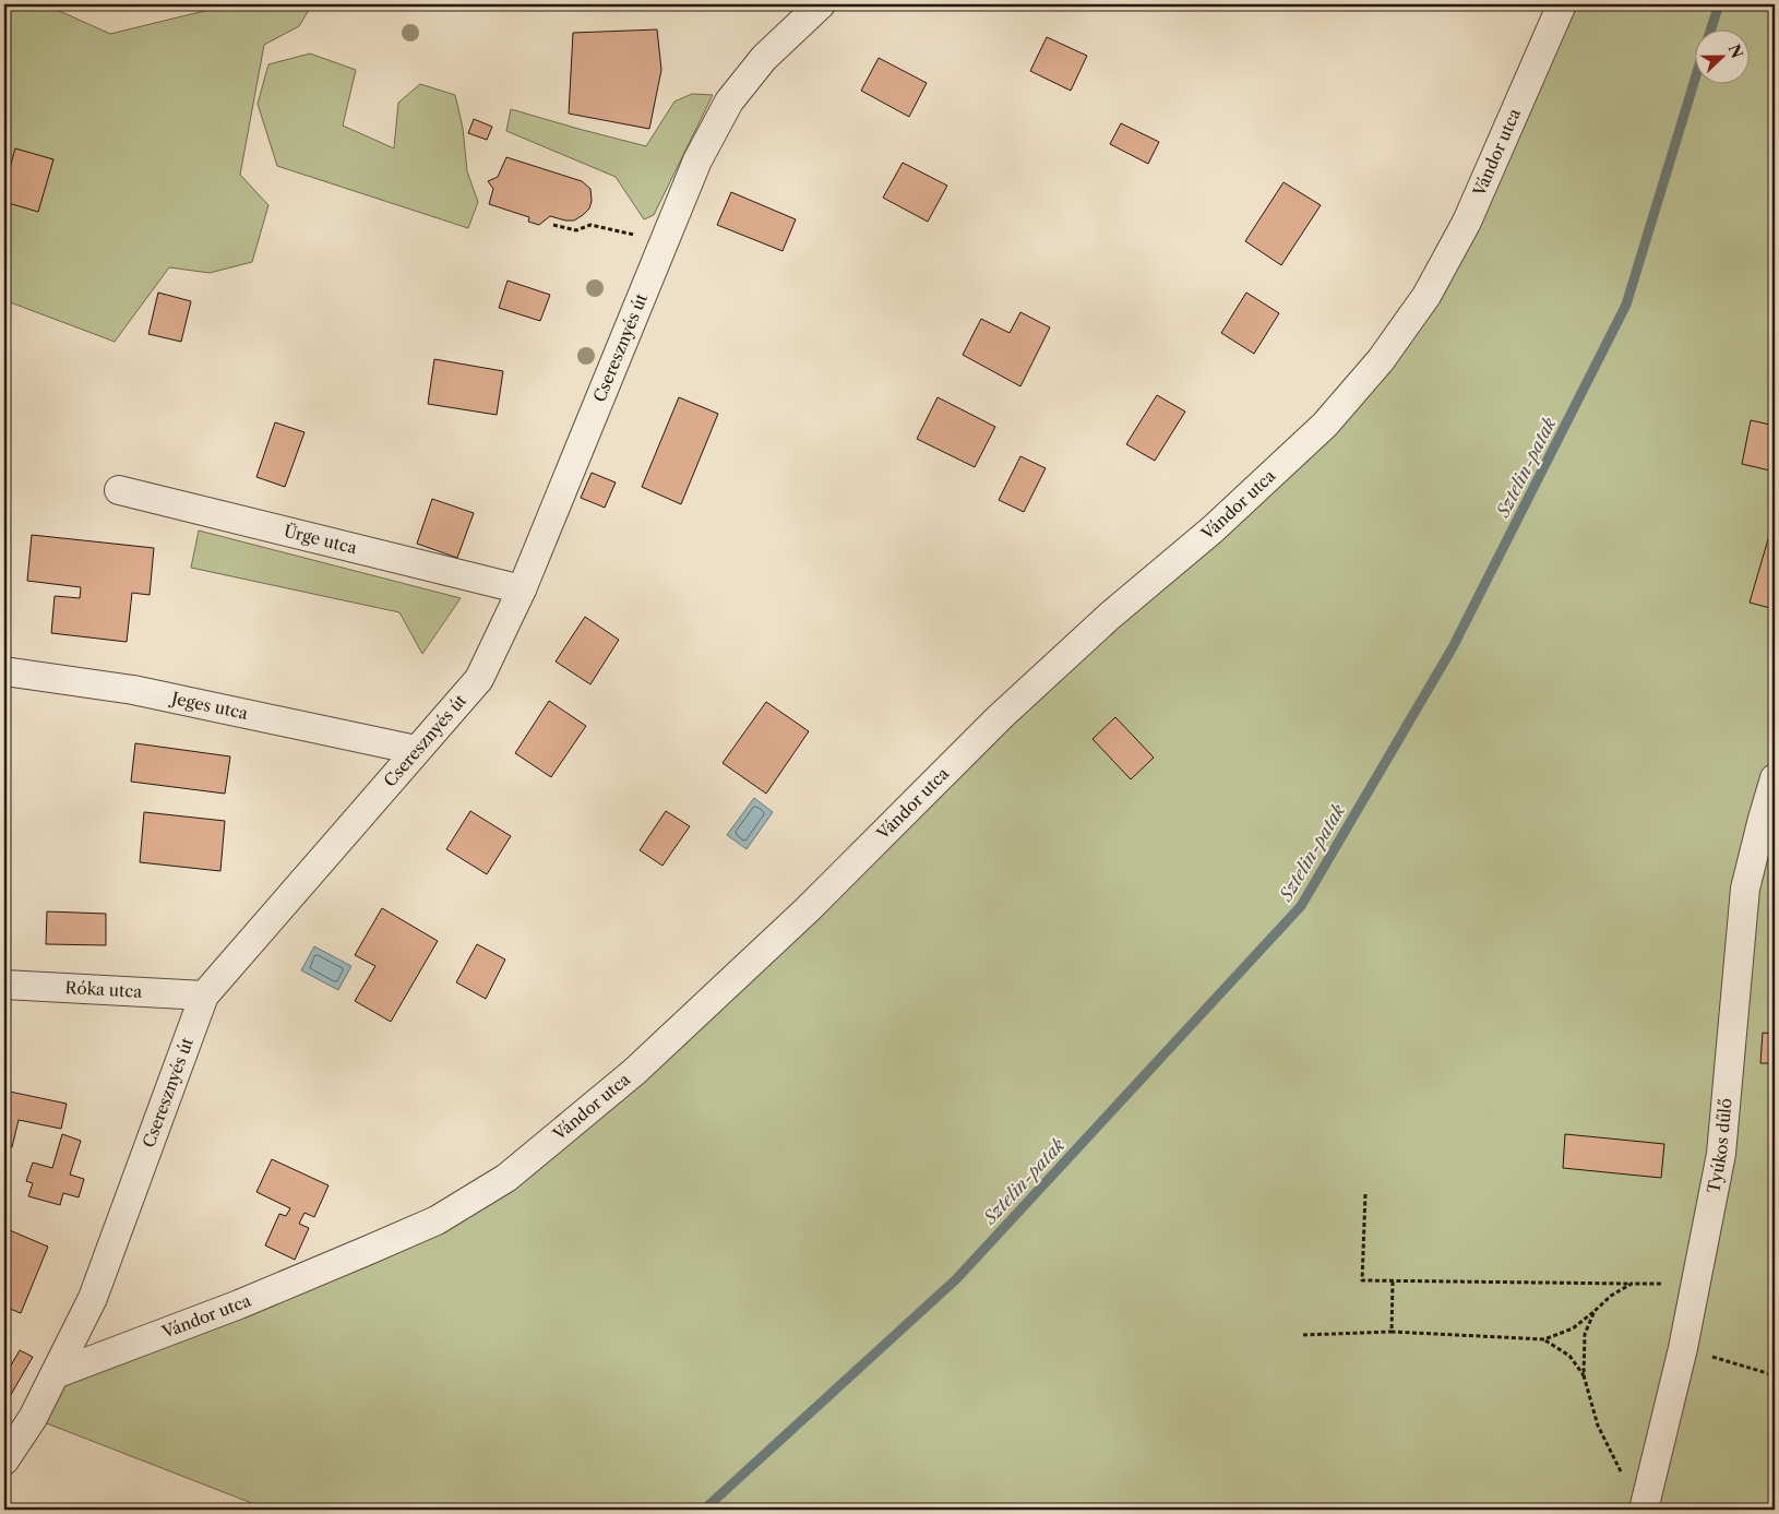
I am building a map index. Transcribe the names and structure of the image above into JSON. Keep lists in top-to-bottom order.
{
  "streets": {
    "street": [
      "Vándor utca",
      "Cseresznyés út",
      "Ürge utca",
      "Jeges utca",
      "Róka utca",
      "Tyúkos dűlő"
    ]
  },
  "crossings": [
    ["Vándor utca", "Cseresznyés út"],
    ["Cseresznyés út", "Ürge utca"],
    ["Cseresznyés út", "Jeges utca"],
    ["Cseresznyés út", "Róka utca"]
  ],
  "water": ["Sztelin-patak"],
  "north": "right"
}
